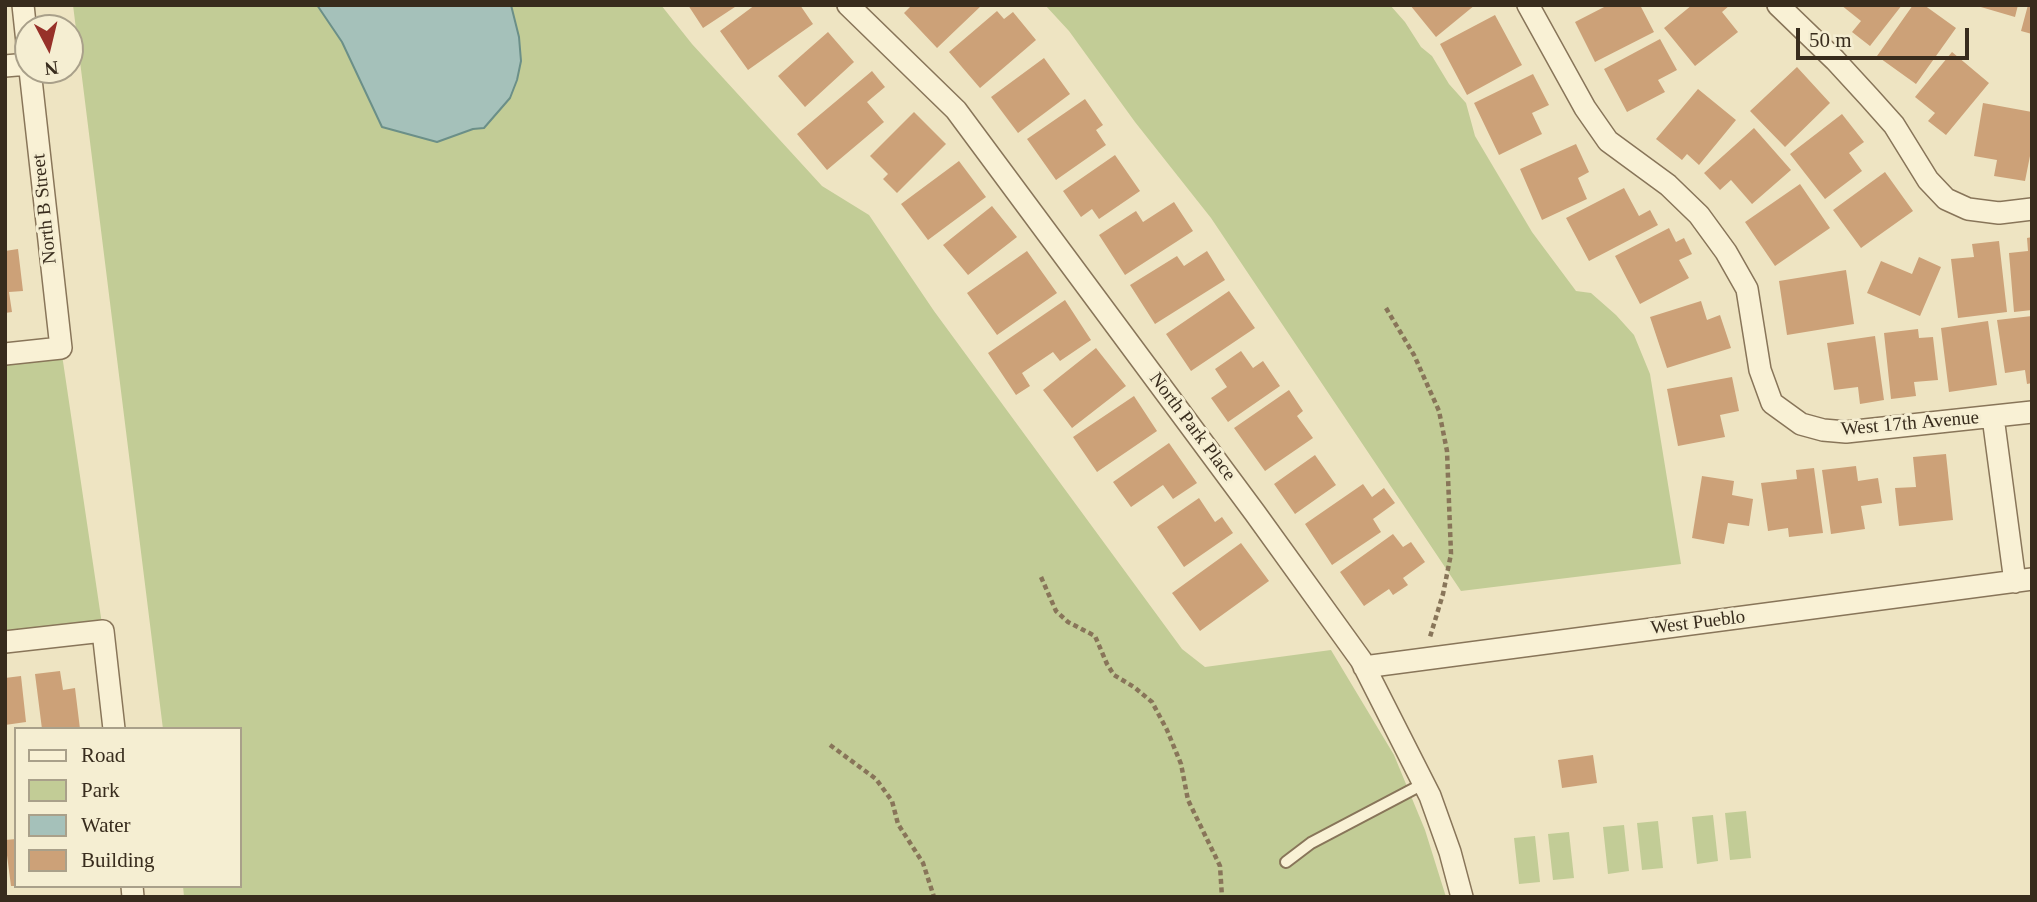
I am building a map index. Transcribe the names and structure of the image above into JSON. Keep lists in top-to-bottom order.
{
  "streets": {
    "street": [
      "North B Street",
      "West 17th Avenue",
      "North Park Place",
      "West Pueblo"
    ]
  },
  "crossings": [
    ["North Park Place", "West Pueblo"]
  ],
  "legend": [
    "Road",
    "Park",
    "Water",
    "Building"
  ],
  "scale_bar": "50 m",
  "north": "bottom"
}
